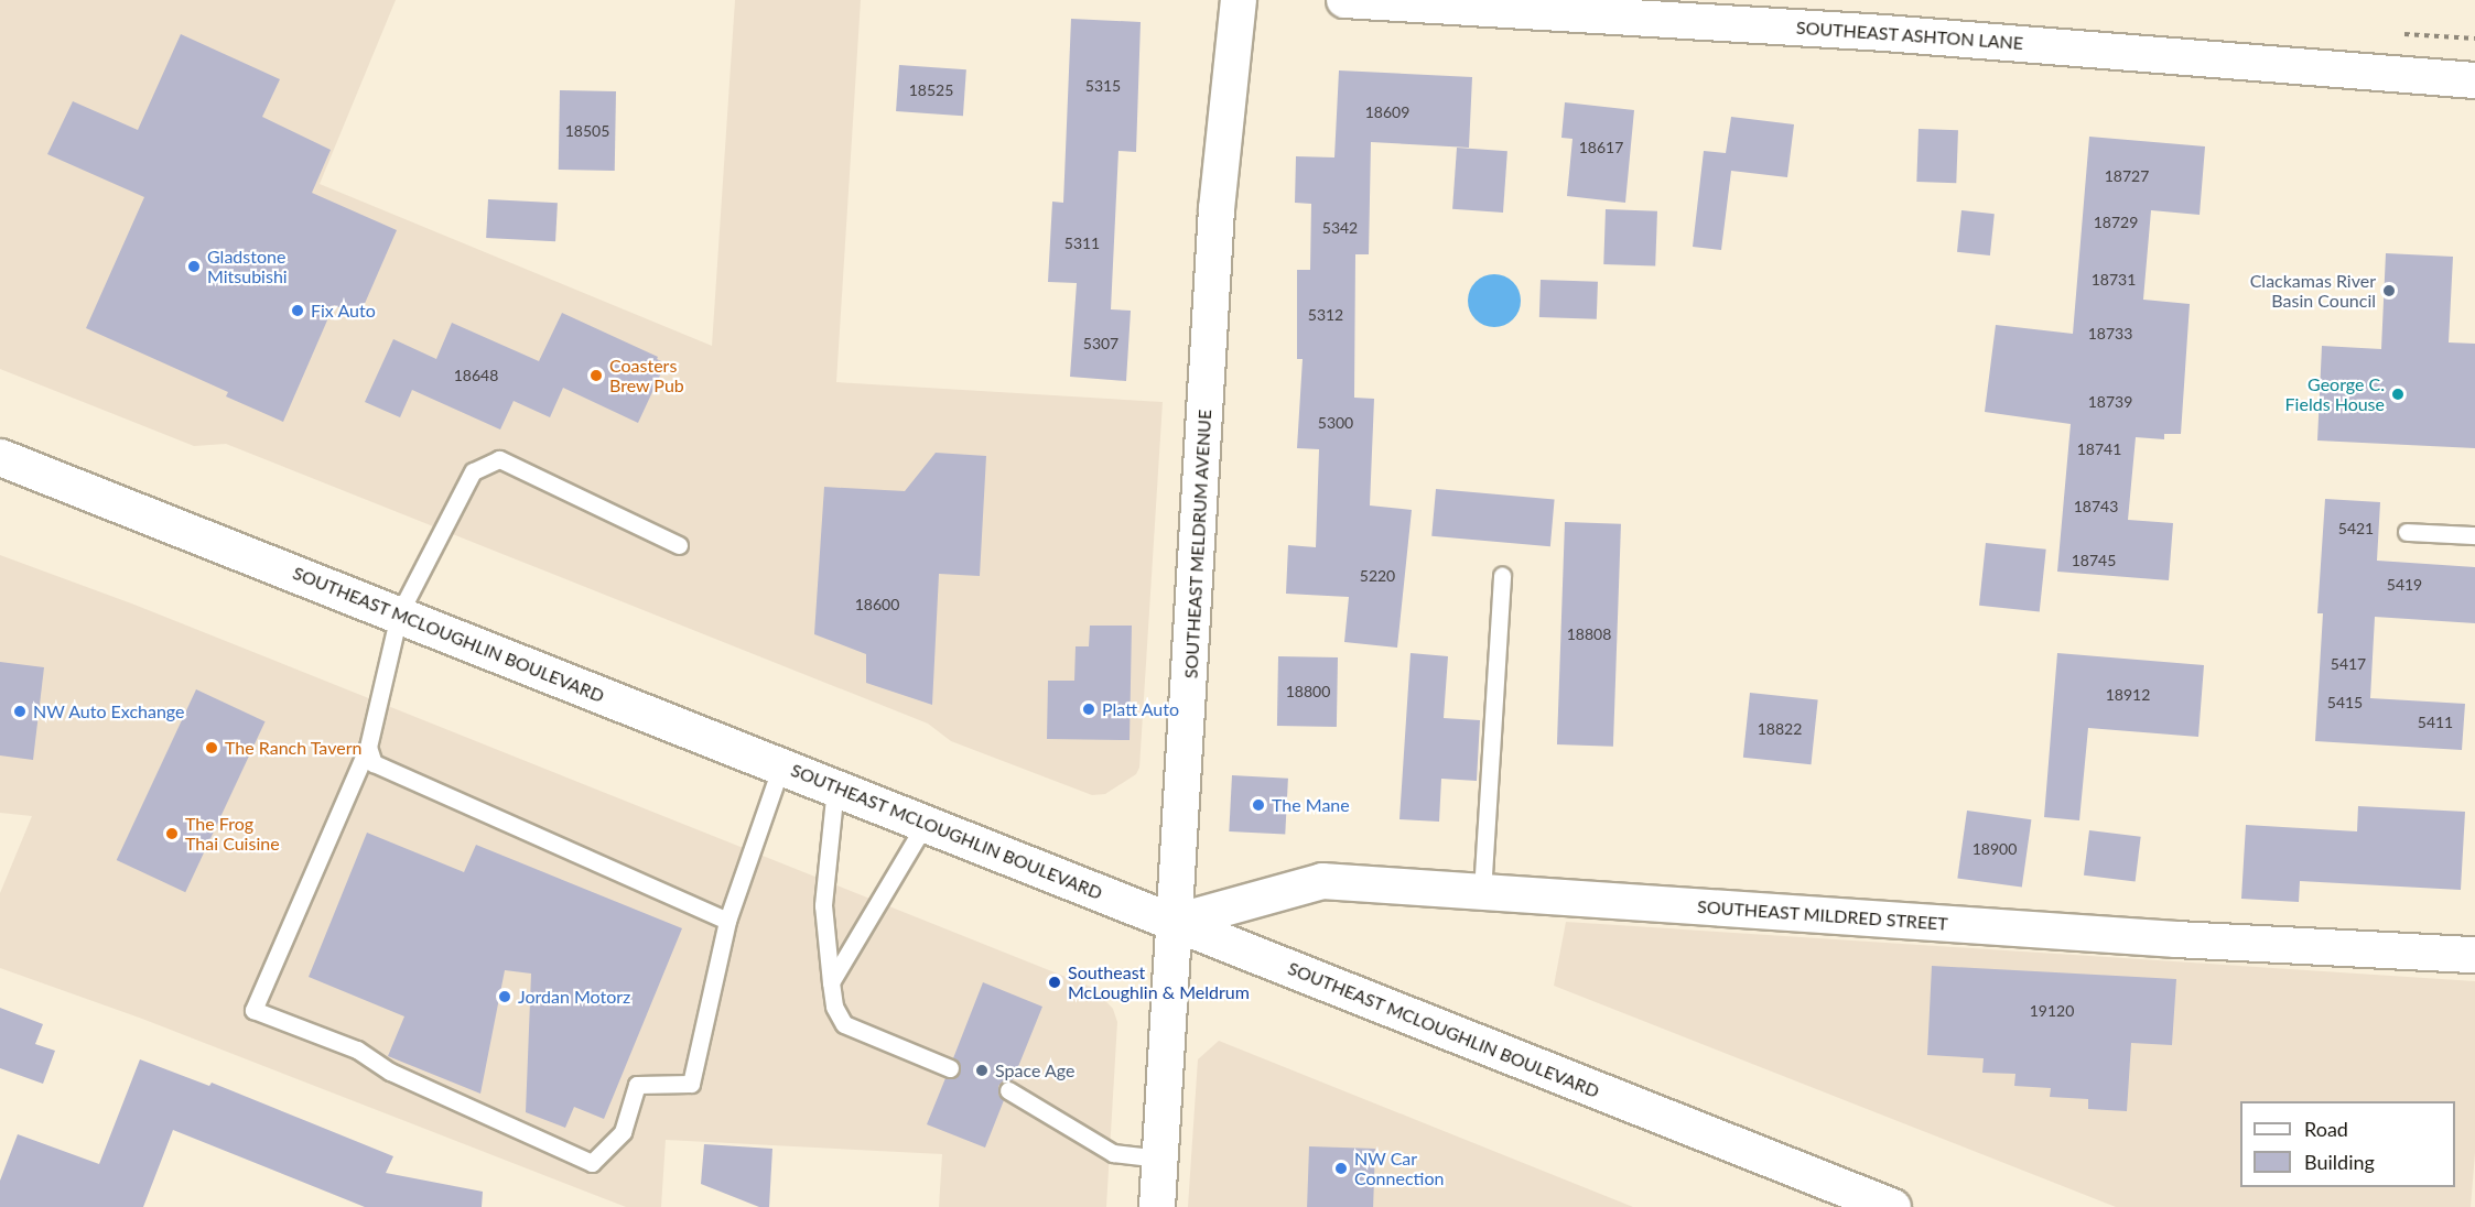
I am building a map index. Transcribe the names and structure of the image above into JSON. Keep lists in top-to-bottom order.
{
  "streets": {
    "main road": ["SOUTHEAST MCLOUGHLIN BOULEVARD"],
    "street": ["SOUTHEAST ASHTON LANE", "SOUTHEAST MELDRUM AVENUE", "SOUTHEAST MILDRED STREET"]
  },
  "crossings": [
    ["SOUTHEAST MELDRUM AVENUE", "SOUTHEAST MCLOUGHLIN BOULEVARD"],
    ["SOUTHEAST MELDRUM AVENUE", "SOUTHEAST MILDRED STREET"],
    ["SOUTHEAST MCLOUGHLIN BOULEVARD", "SOUTHEAST MILDRED STREET"]
  ],
  "places": [
    "Gladstone Mitsubishi",
    "Clackamas River Basin Council",
    "Fix Auto",
    "Coasters Brew Pub",
    "George C. Fields House",
    "Platt Auto",
    "NW Auto Exchange",
    "The Ranch Tavern",
    "The Mane",
    "The Frog Thai Cuisine",
    "Southeast McLoughlin & Meldrum",
    "Jordan Motorz",
    "Space Age",
    "NW Car Connection"
  ],
  "house_numbers": [
    "5315",
    "18525",
    "18609",
    "18505",
    "18617",
    "18727",
    "18729",
    "5342",
    "5311",
    "18731",
    "5312",
    "18733",
    "5307",
    "18648",
    "18739",
    "5300",
    "18741",
    "18743",
    "5421",
    "18745",
    "5220",
    "5419",
    "18600",
    "18808",
    "5417",
    "18800",
    "18912",
    "5415",
    "5411",
    "18822",
    "18900",
    "19120"
  ],
  "legend": ["Road", "Building"]
}
